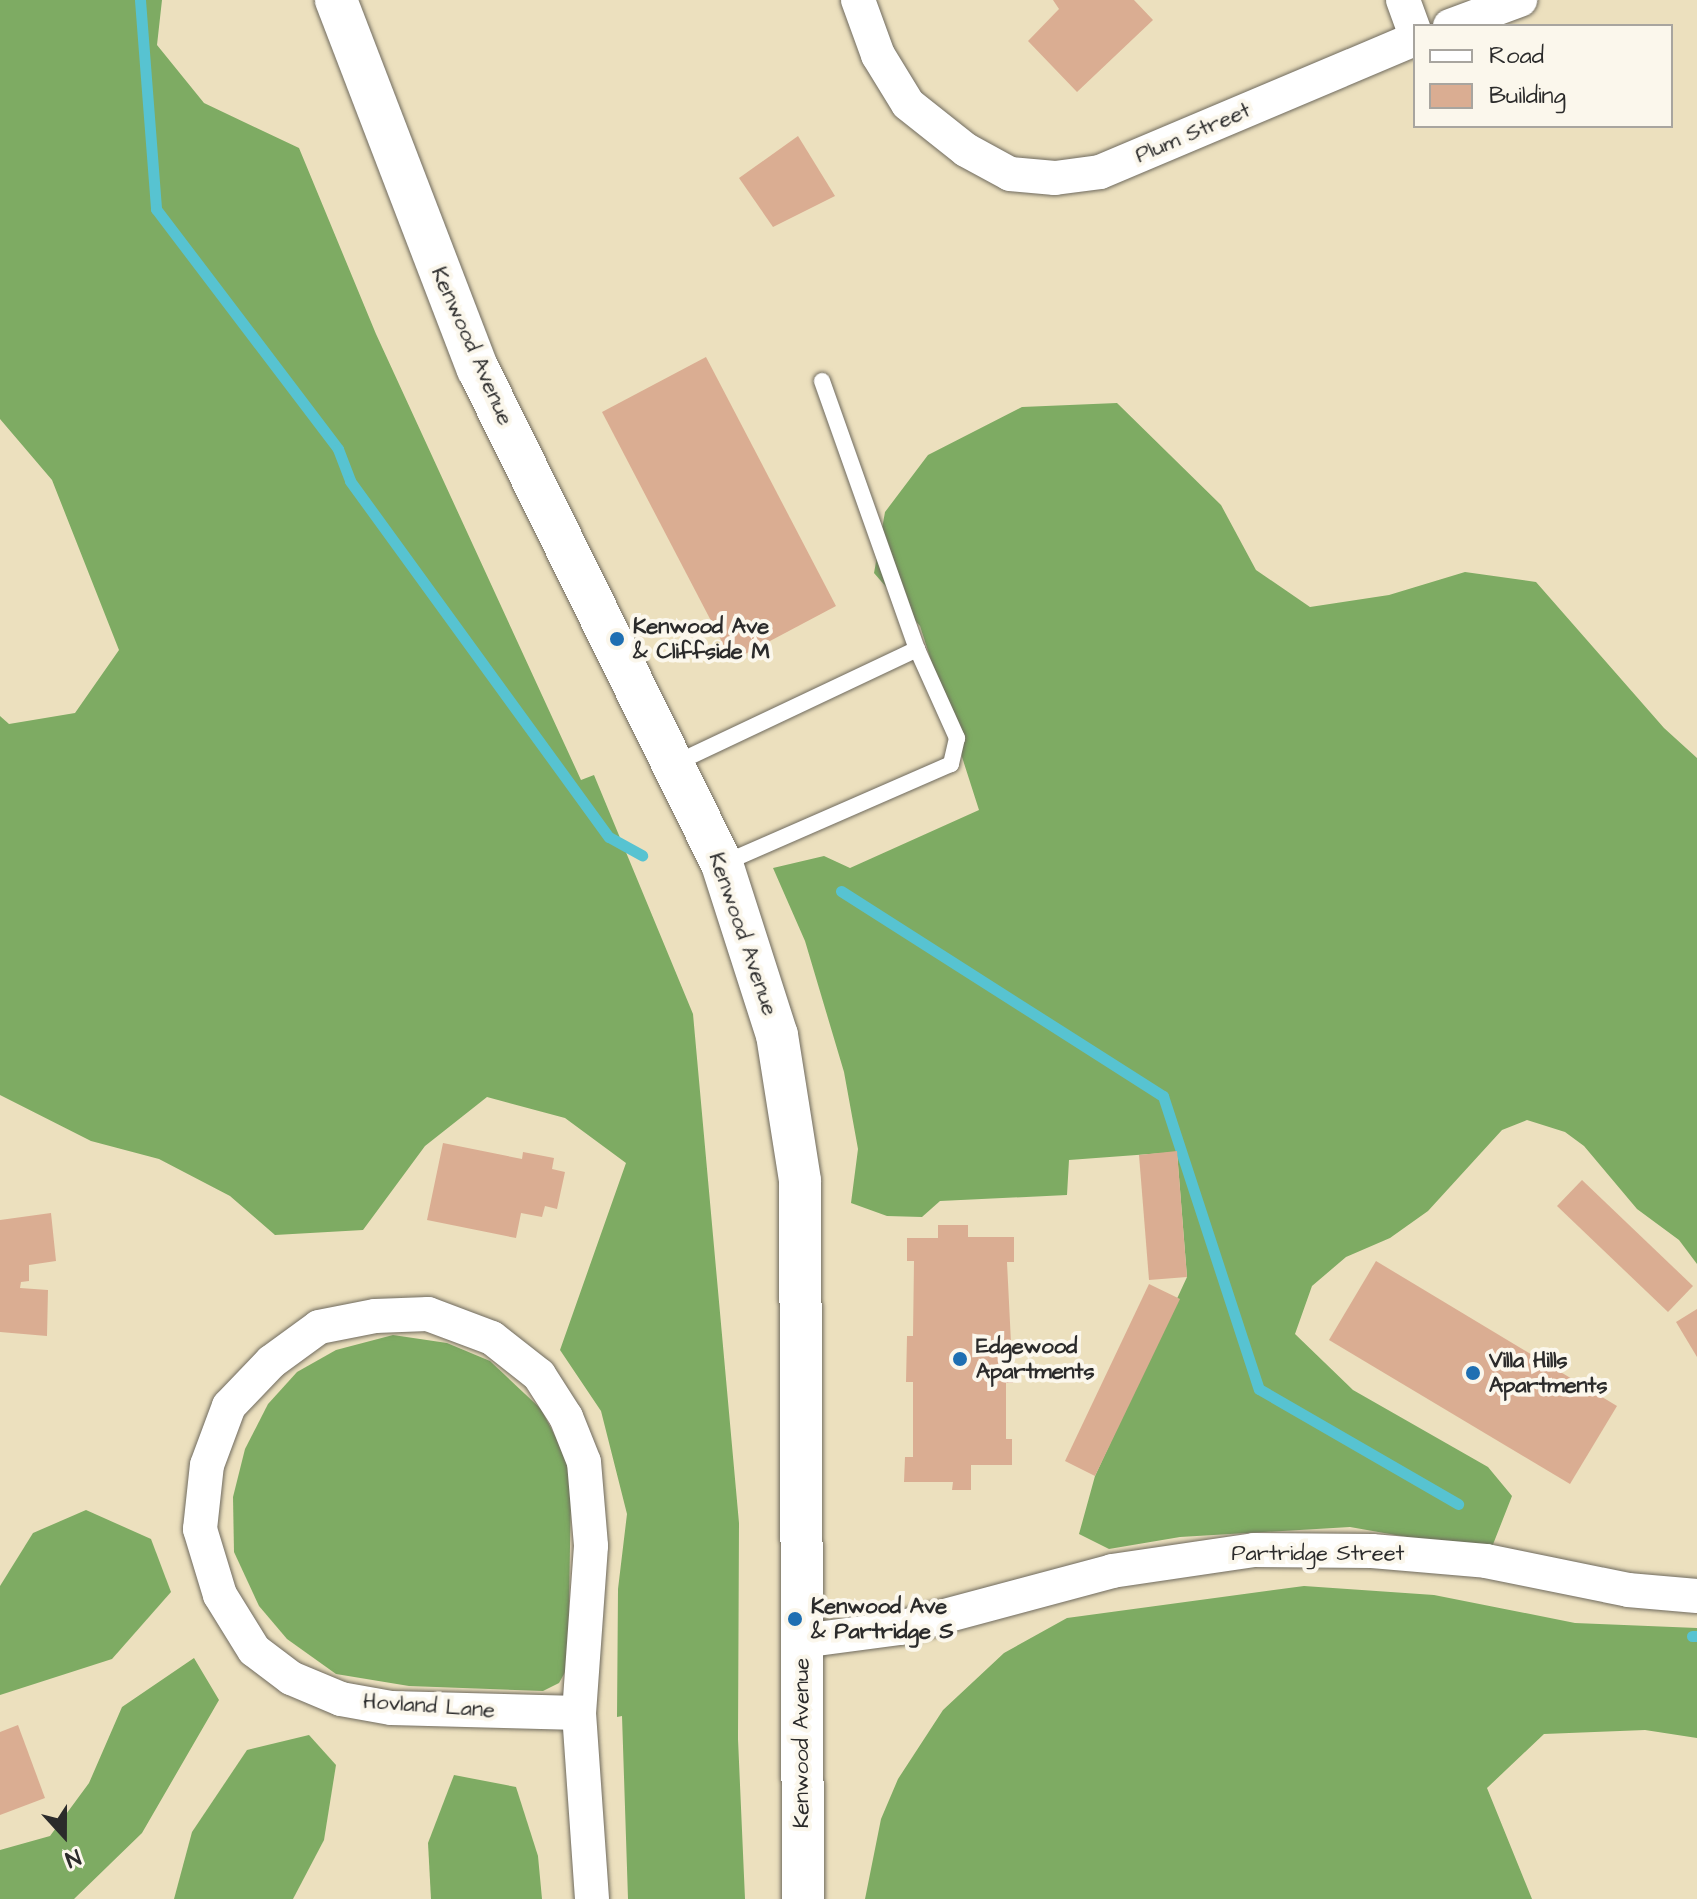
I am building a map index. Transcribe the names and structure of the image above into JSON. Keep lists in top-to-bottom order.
{
  "streets": {
    "street": [
      "Plum Street",
      "Kenwood Avenue",
      "Partridge Street",
      "Hovland Lane"
    ]
  },
  "crossings": [
    ["Kenwood Avenue", "Partridge Street"]
  ],
  "places": [
    "Kenwood Ave & Cliffside M",
    "Edgewood Apartments",
    "Villa Hills Apartments",
    "Kenwood Ave & Partridge S"
  ],
  "legend": ["Road", "Building"],
  "north": "bottom"
}
